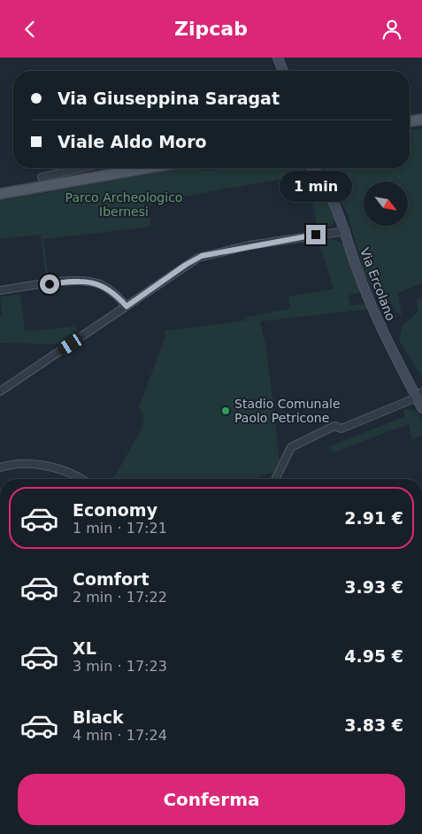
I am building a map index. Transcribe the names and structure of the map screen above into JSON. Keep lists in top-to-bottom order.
{
  "streets": {
    "street": ["Via Ercolano"]
  },
  "parks": ["Parco Archeologico Ibernesi"],
  "places": ["Stadio Comunale Paolo Petricone"],
  "north": "bottom right",
  "page": {
    "header": "Zipcab",
    "banner": ["Via Giuseppina Saragat", "Viale Aldo Moro"],
    "bubble": "1 min",
    "list": [
      {
        "name": "Economy",
        "note": "1 min · 17:21",
        "value": "2.91 €"
      },
      {
        "name": "Comfort",
        "note": "2 min · 17:22",
        "value": "3.93 €"
      },
      {
        "name": "XL",
        "note": "3 min · 17:23",
        "value": "4.95 €"
      },
      {
        "name": "Black",
        "note": "4 min · 17:24",
        "value": "3.83 €"
      }
    ],
    "buttons": "Conferma"
  }
}
